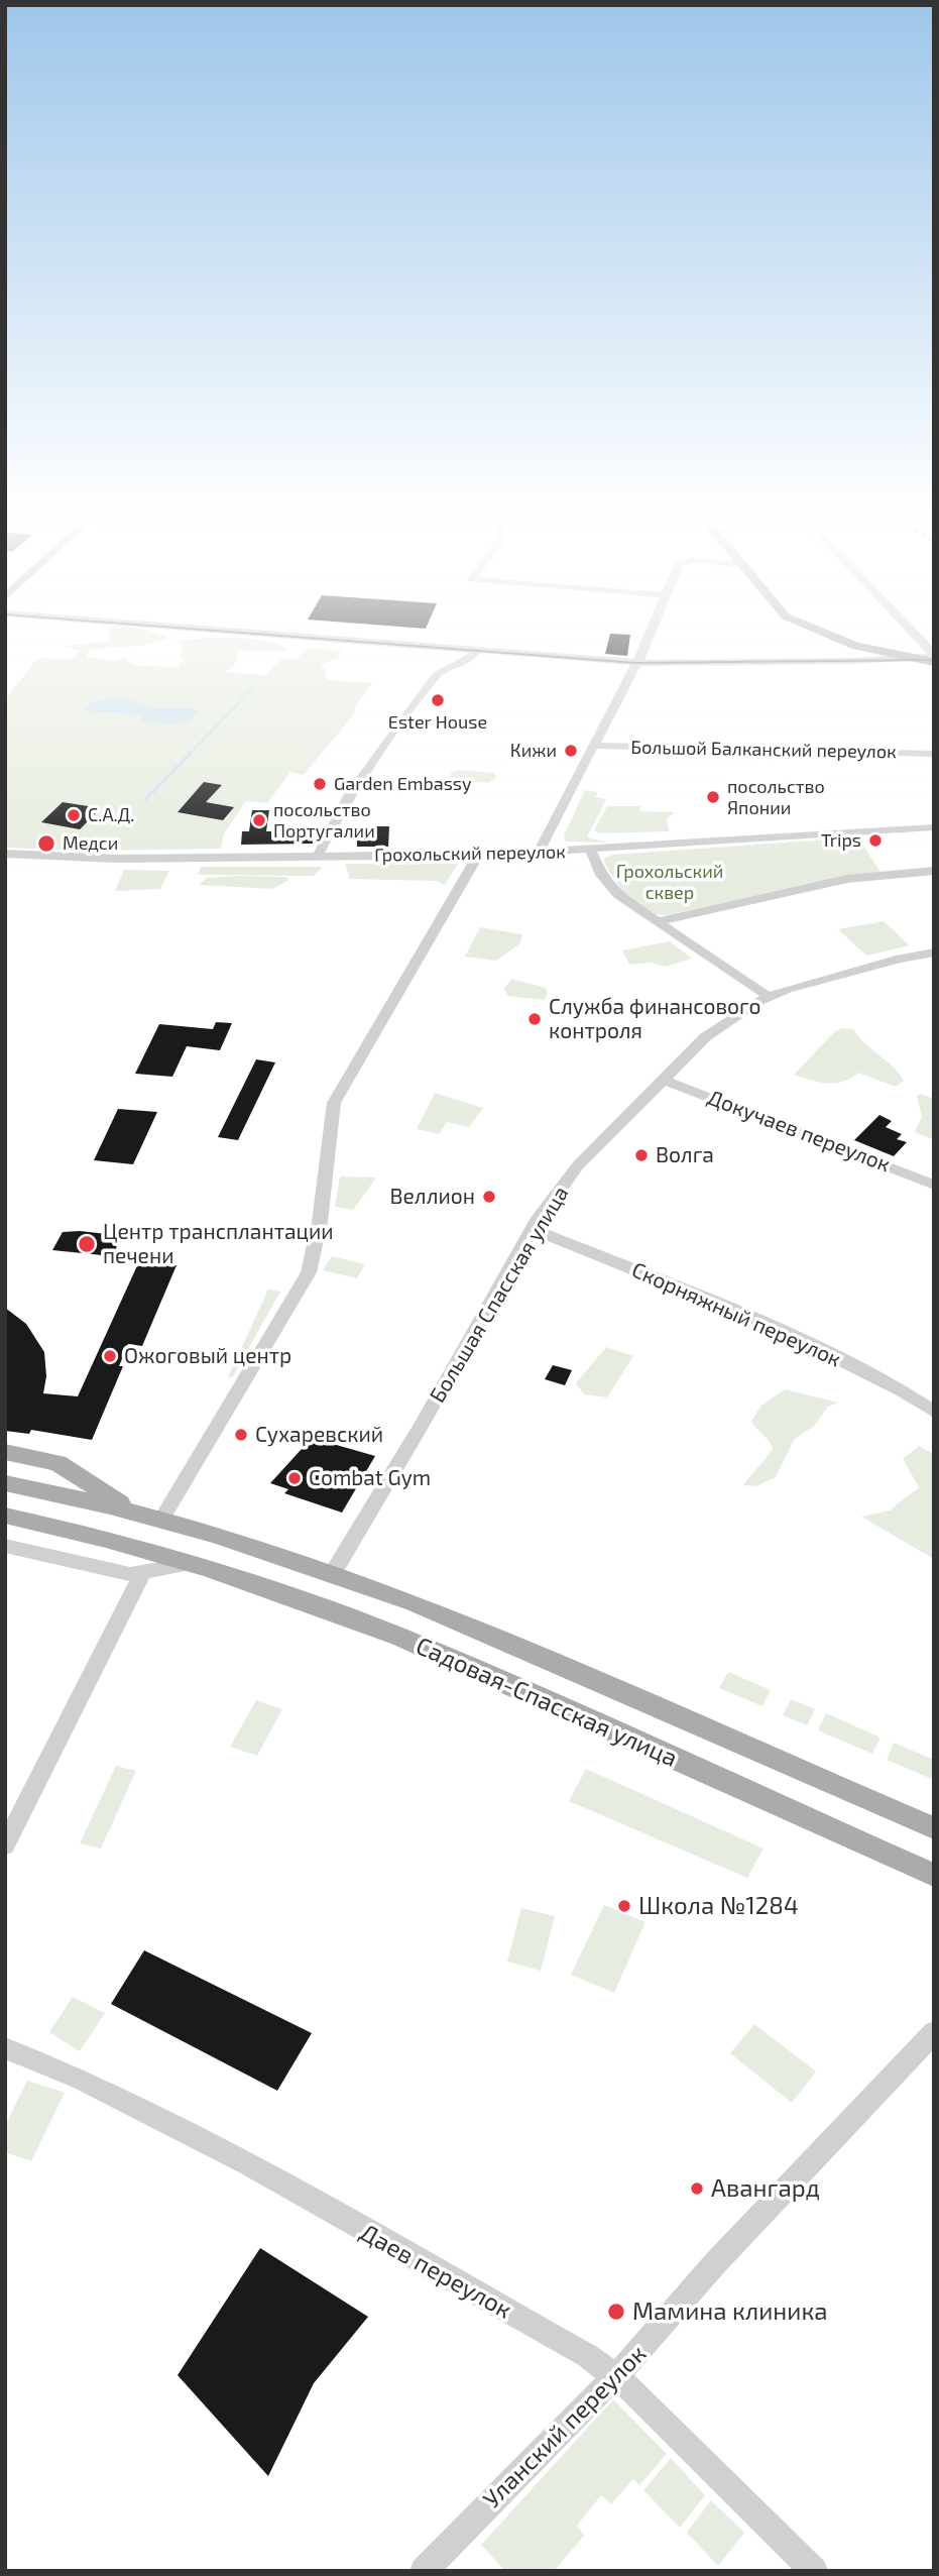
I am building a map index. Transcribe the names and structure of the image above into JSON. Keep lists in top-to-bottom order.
{
  "streets": {
    "main road": ["Садовая-Спасская улица"],
    "street": [
      "Большой Балканский переулок",
      "Грохольский переулок",
      "Докучаев переулок",
      "Большая Спасская улица",
      "Скорняжный переулок",
      "Даев переулок",
      "Уланский переулок"
    ]
  },
  "crossings": [
    ["Докучаев переулок", "Большая Спасская улица"],
    ["Большая Спасская улица", "Скорняжный переулок"],
    ["Большая Спасская улица", "Садовая-Спасская улица"],
    ["Даев переулок", "Уланский переулок"]
  ],
  "parks": ["Грохольский сквер"],
  "places": [
    "Ester House",
    "Кижи",
    "Garden Embassy",
    "посольство Японии",
    "С.А.Д.",
    "посольство Португалии",
    "Trips",
    "Медси",
    "Служба финансового контроля",
    "Волга",
    "Веллион",
    "Центр трансплантации печени",
    "Ожоговый центр",
    "Сухаревский",
    "Combat Gym",
    "Школа №1284",
    "Авангард",
    "Мамина клиника"
  ]
}
